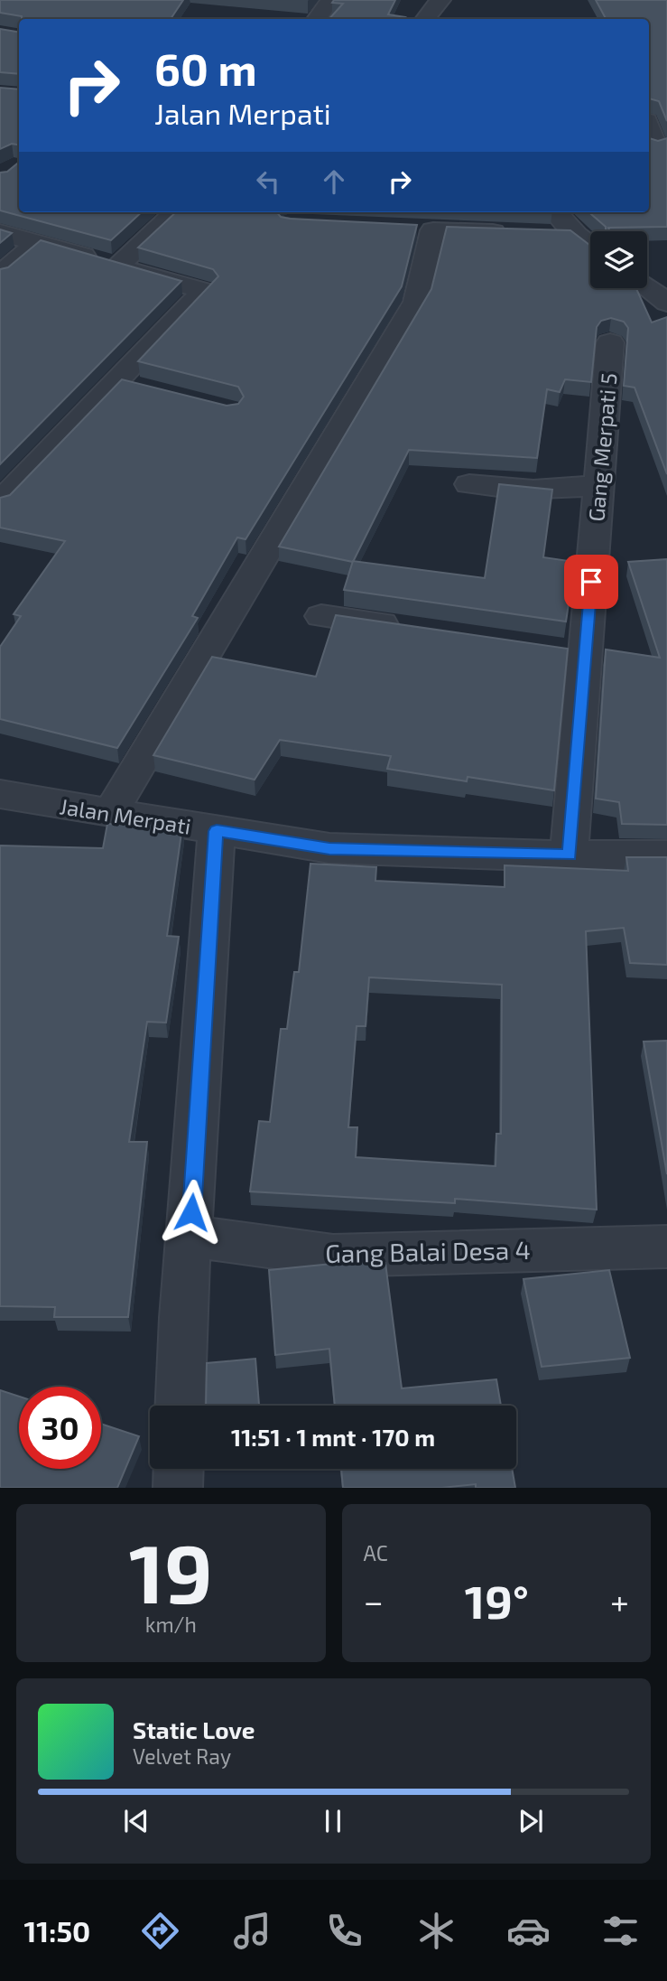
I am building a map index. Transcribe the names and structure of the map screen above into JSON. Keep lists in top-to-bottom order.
{
  "streets": {
    "street": ["Gang Merpati 5", "Jalan Merpati", "Gang Balai Desa 4"]
  },
  "crossings": [
    ["Gang Merpati 5", "Jalan Merpati"]
  ],
  "page": {
    "turn": ["60 m", "Jalan Merpati"],
    "limit": "30",
    "trip": "11:51 · 1 mnt · 170 m",
    "tile": [
      ["19", "km/h"],
      "AC"
    ],
    "heat": ["−", "19°", "+"],
    "song": ["Static Love", "Velvet Ray"],
    "tabs": "11:50"
  }
}
